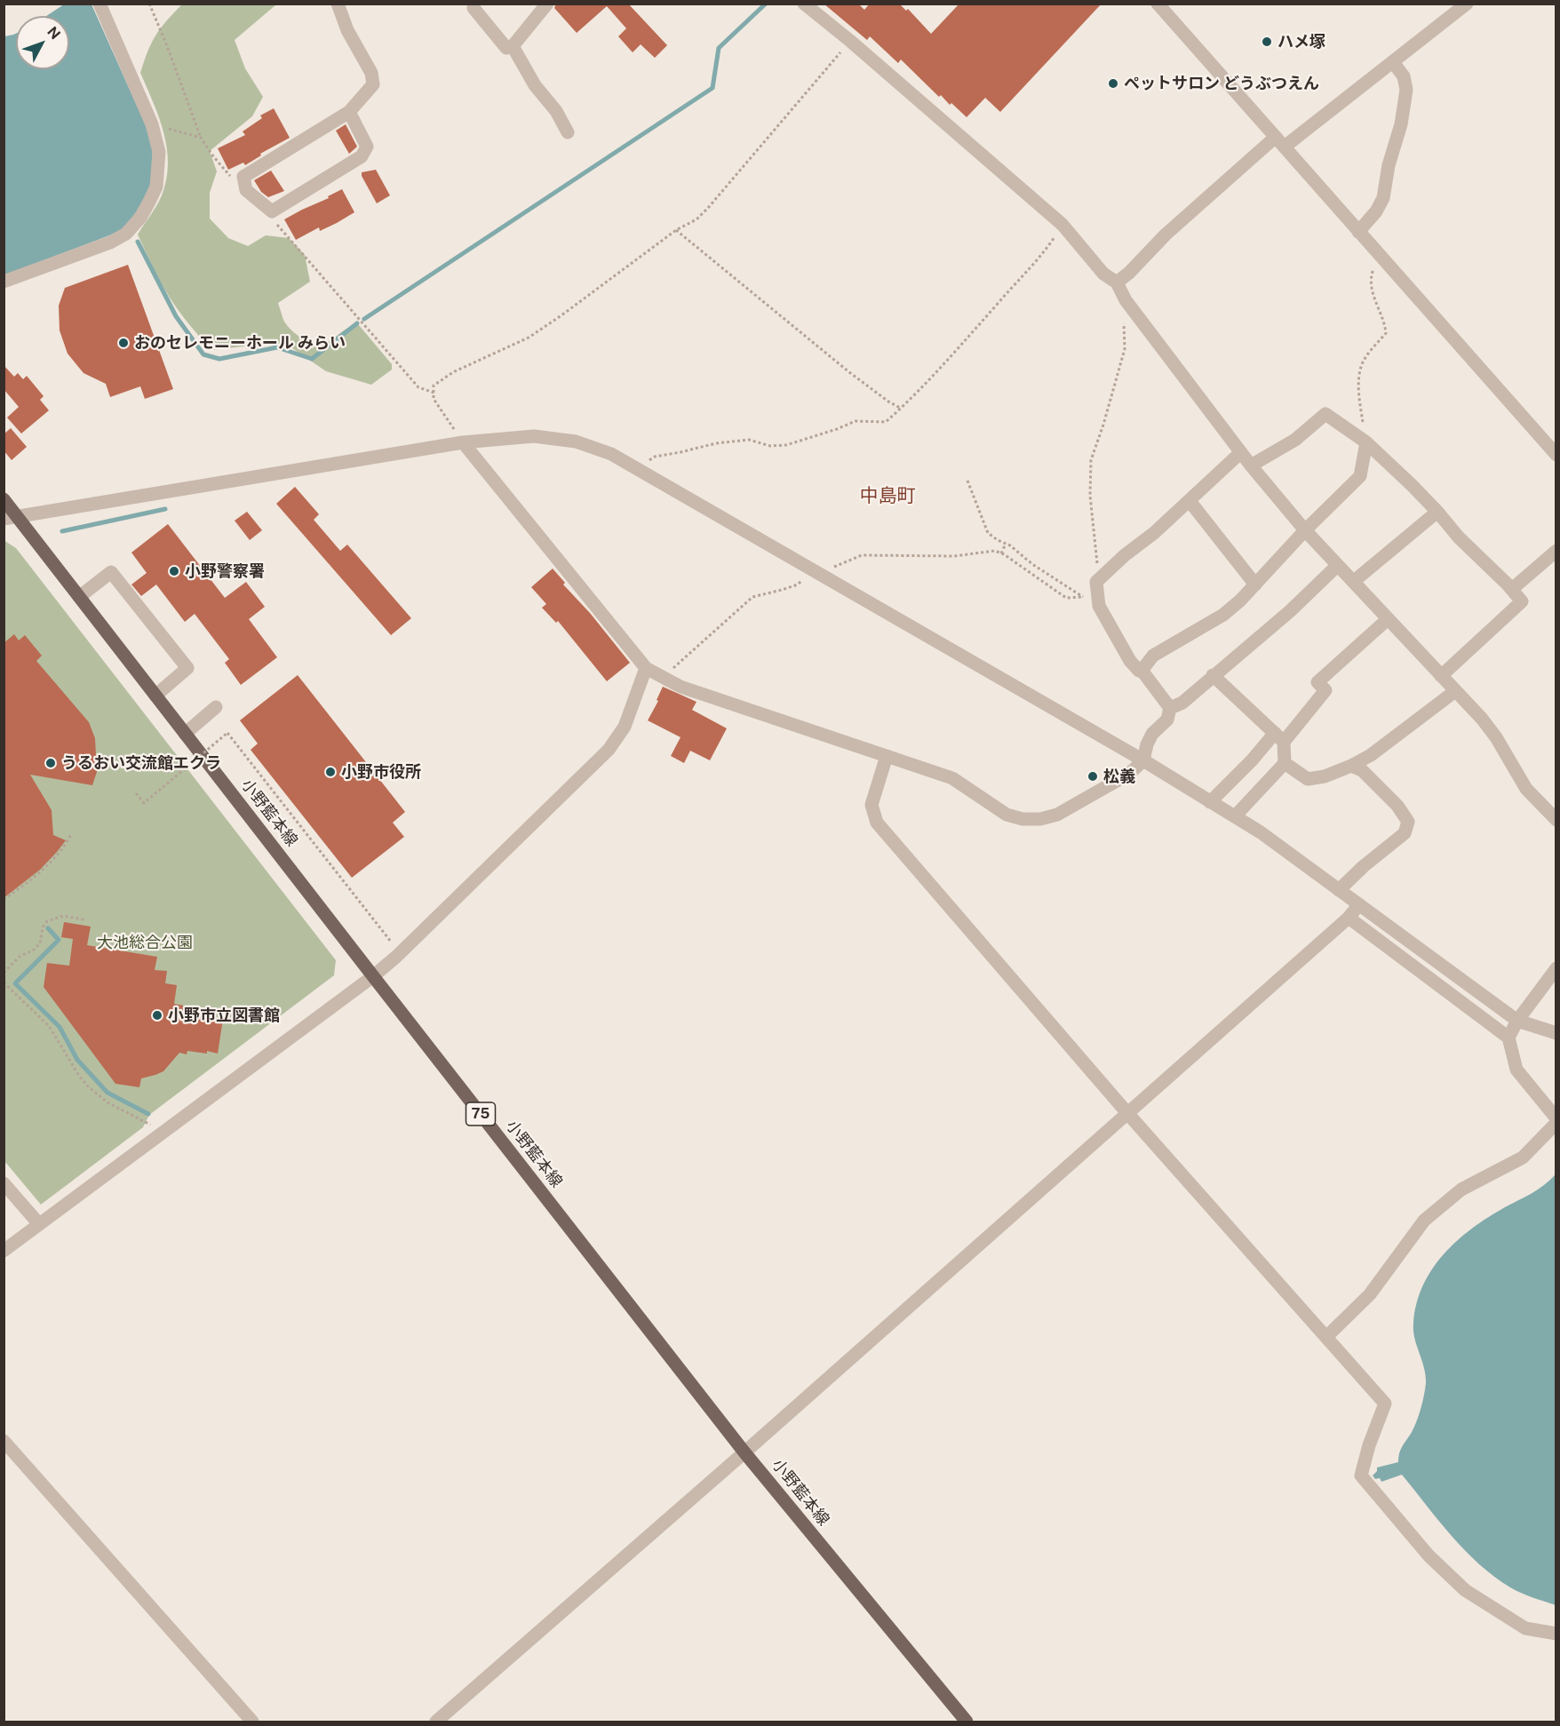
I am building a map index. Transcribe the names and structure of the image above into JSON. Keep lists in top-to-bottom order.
{
  "streets": {
    "main road": ["小野藍本線", "75"]
  },
  "districts": ["中島町"],
  "parks": ["大池総合公園"],
  "places": [
    "ハメ塚",
    "ペットサロン どうぶつえん",
    "おのセレモニーホール みらい",
    "小野警察署",
    "うるおい交流館エクラ",
    "小野市役所",
    "松義",
    "小野市立図書館"
  ],
  "north": "top right"
}
